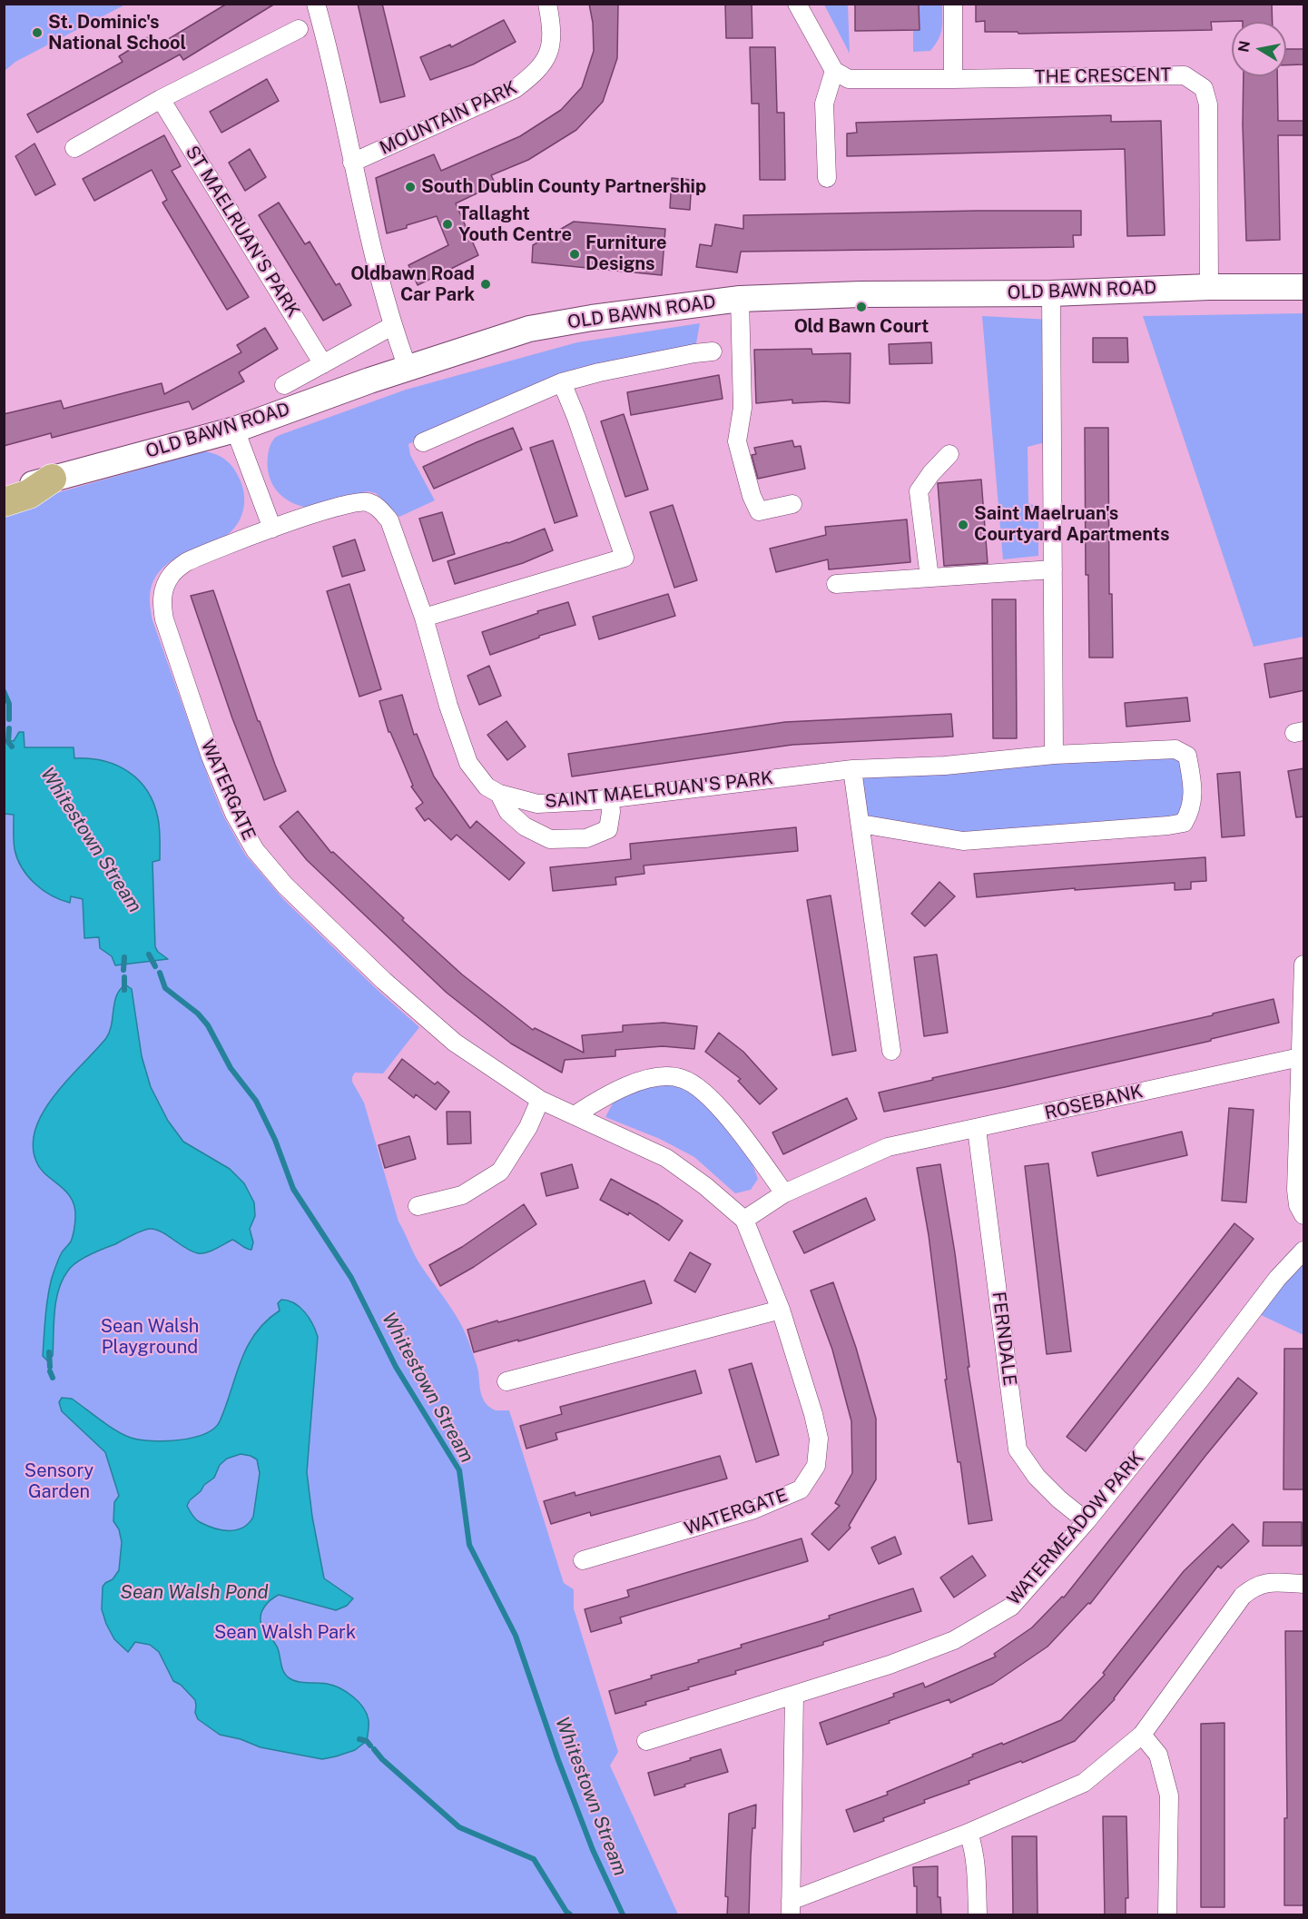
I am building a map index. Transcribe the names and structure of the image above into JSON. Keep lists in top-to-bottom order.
{
  "streets": {
    "main road": ["OLD BAWN ROAD"],
    "street": [
      "THE CRESCENT",
      "MOUNTAIN PARK",
      "ST MAELRUAN'S PARK",
      "WATERGATE",
      "SAINT MAELRUAN'S PARK",
      "ROSEBANK",
      "FERNDALE",
      "WATERMEADOW PARK"
    ]
  },
  "crossings": [
    ["THE CRESCENT", "OLD BAWN ROAD"],
    ["WATERGATE", "SAINT MAELRUAN'S PARK"],
    ["ROSEBANK", "FERNDALE"],
    ["FERNDALE", "WATERMEADOW PARK"]
  ],
  "water": ["Whitestown Stream", "Sean Walsh Pond"],
  "parks": ["Sean Walsh Playground", "Sensory Garden", "Sean Walsh Park"],
  "places": [
    "St. Dominic's National School",
    "South Dublin County Partnership",
    "Tallaght Youth Centre",
    "Furniture Designs",
    "Oldbawn Road Car Park",
    "Old Bawn Court",
    "Saint Maelruan's Courtyard Apartments"
  ],
  "north": "left"
}
